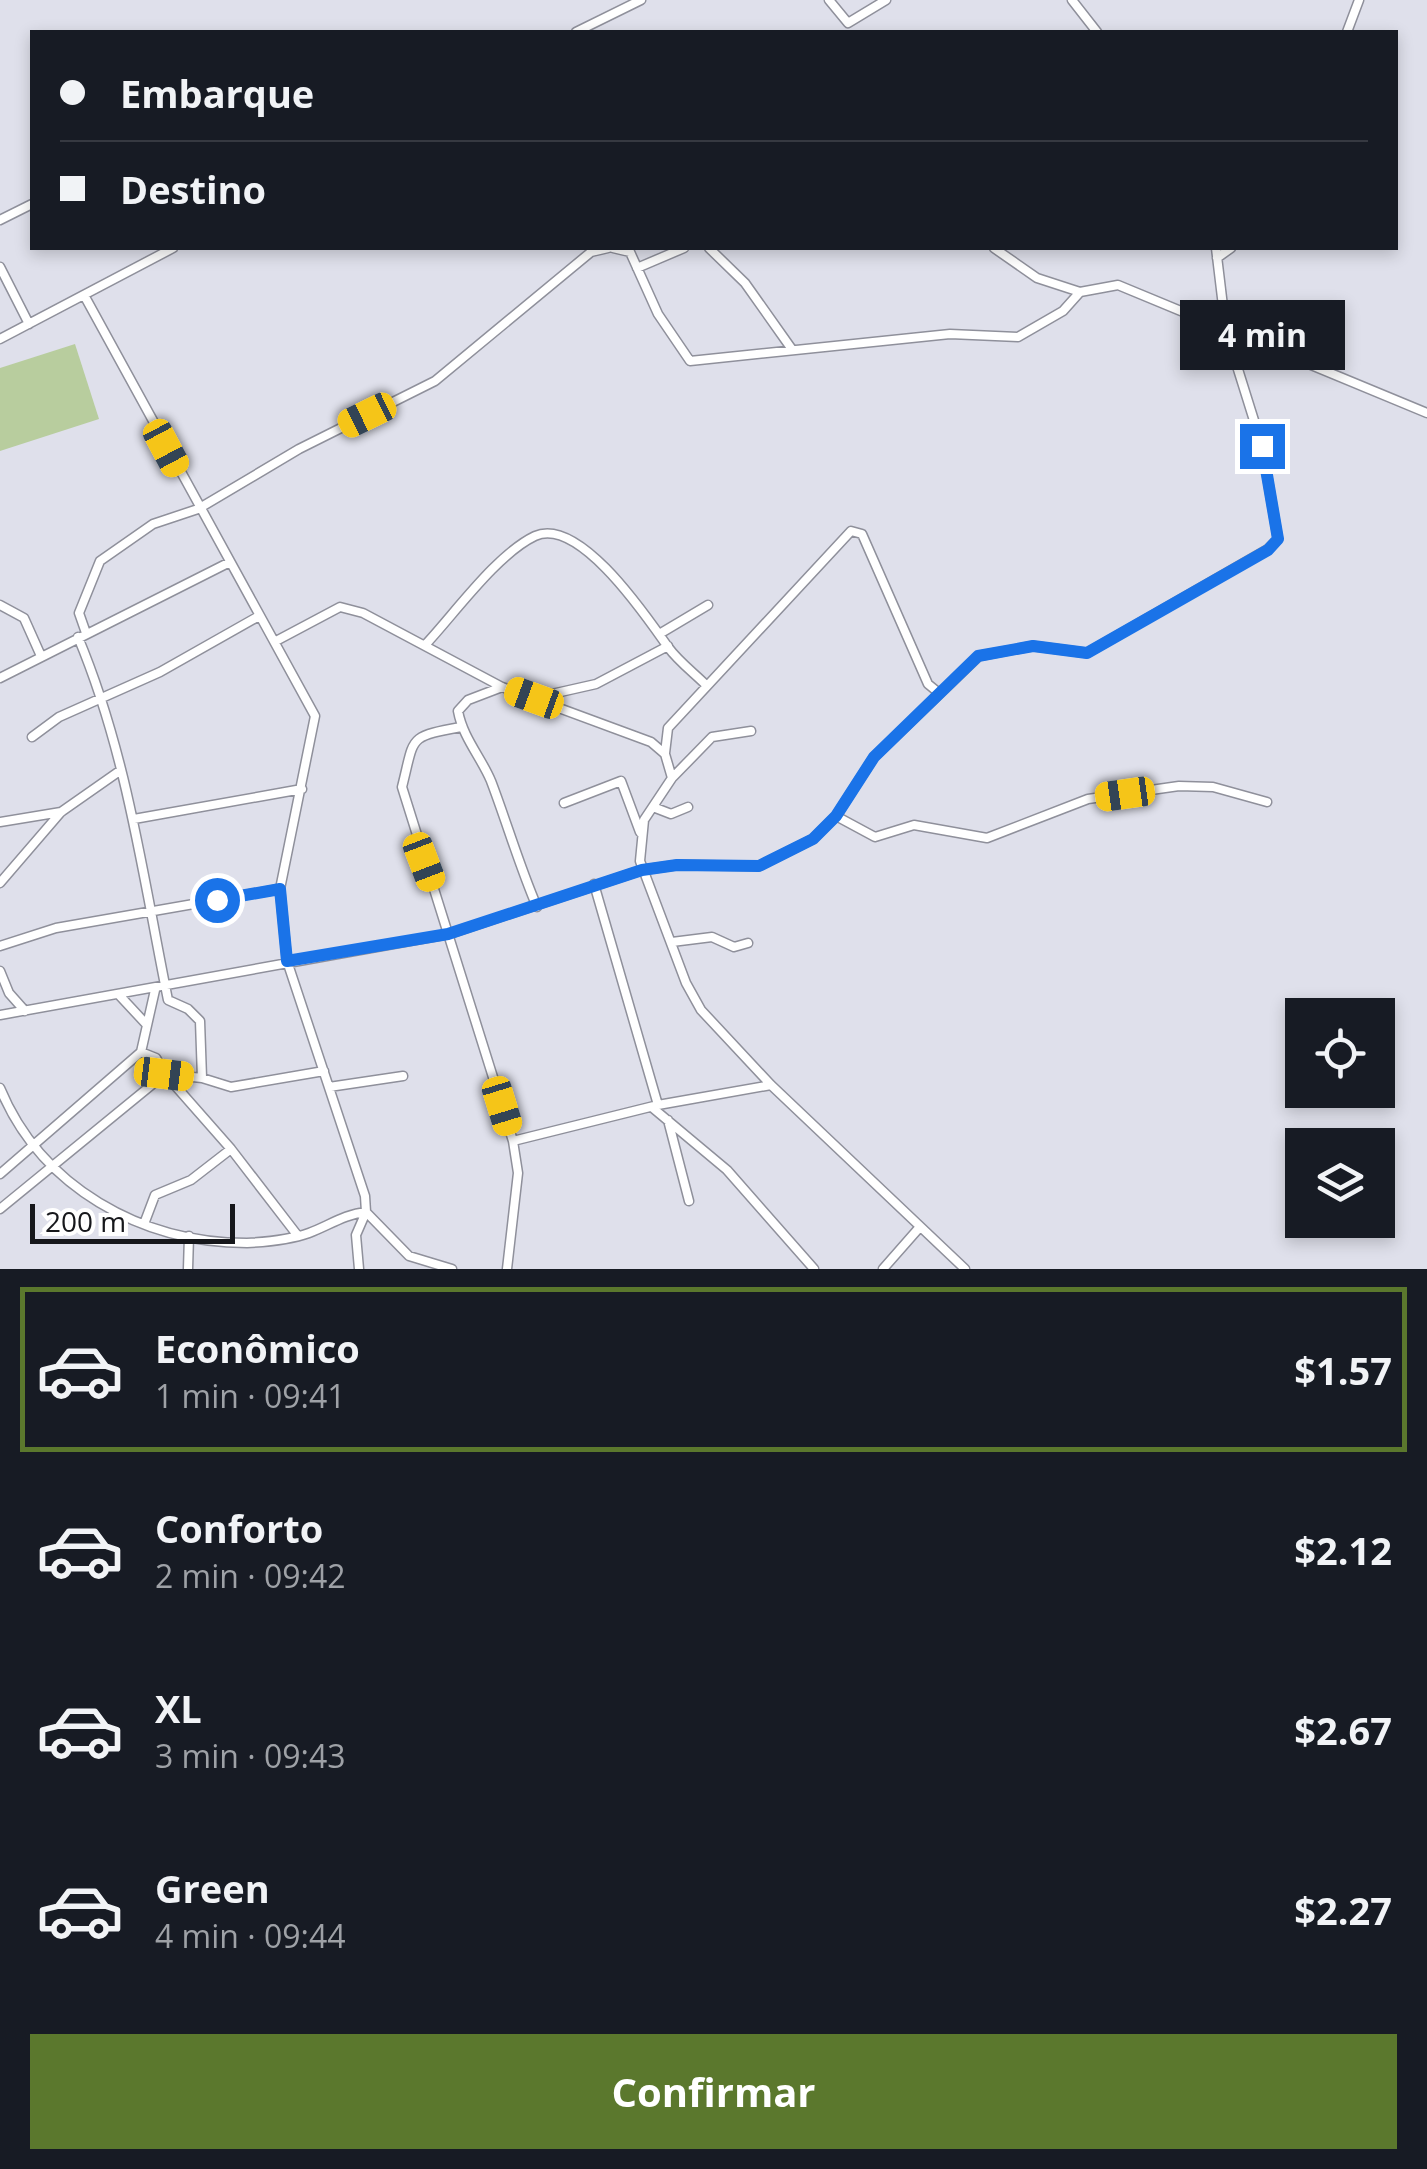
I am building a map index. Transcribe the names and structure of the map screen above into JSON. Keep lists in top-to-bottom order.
{
  "scale_bar": "200 m",
  "page": {
    "banner": ["Embarque", "Destino"],
    "bubble": "4 min",
    "scale": "200 m",
    "list": [
      {
        "name": "Econômico",
        "note": "1 min · 09:41",
        "value": "$1.57"
      },
      {
        "name": "Conforto",
        "note": "2 min · 09:42",
        "value": "$2.12"
      },
      {
        "name": "XL",
        "note": "3 min · 09:43",
        "value": "$2.67"
      },
      {
        "name": "Green",
        "note": "4 min · 09:44",
        "value": "$2.27"
      }
    ],
    "buttons": "Confirmar"
  }
}
